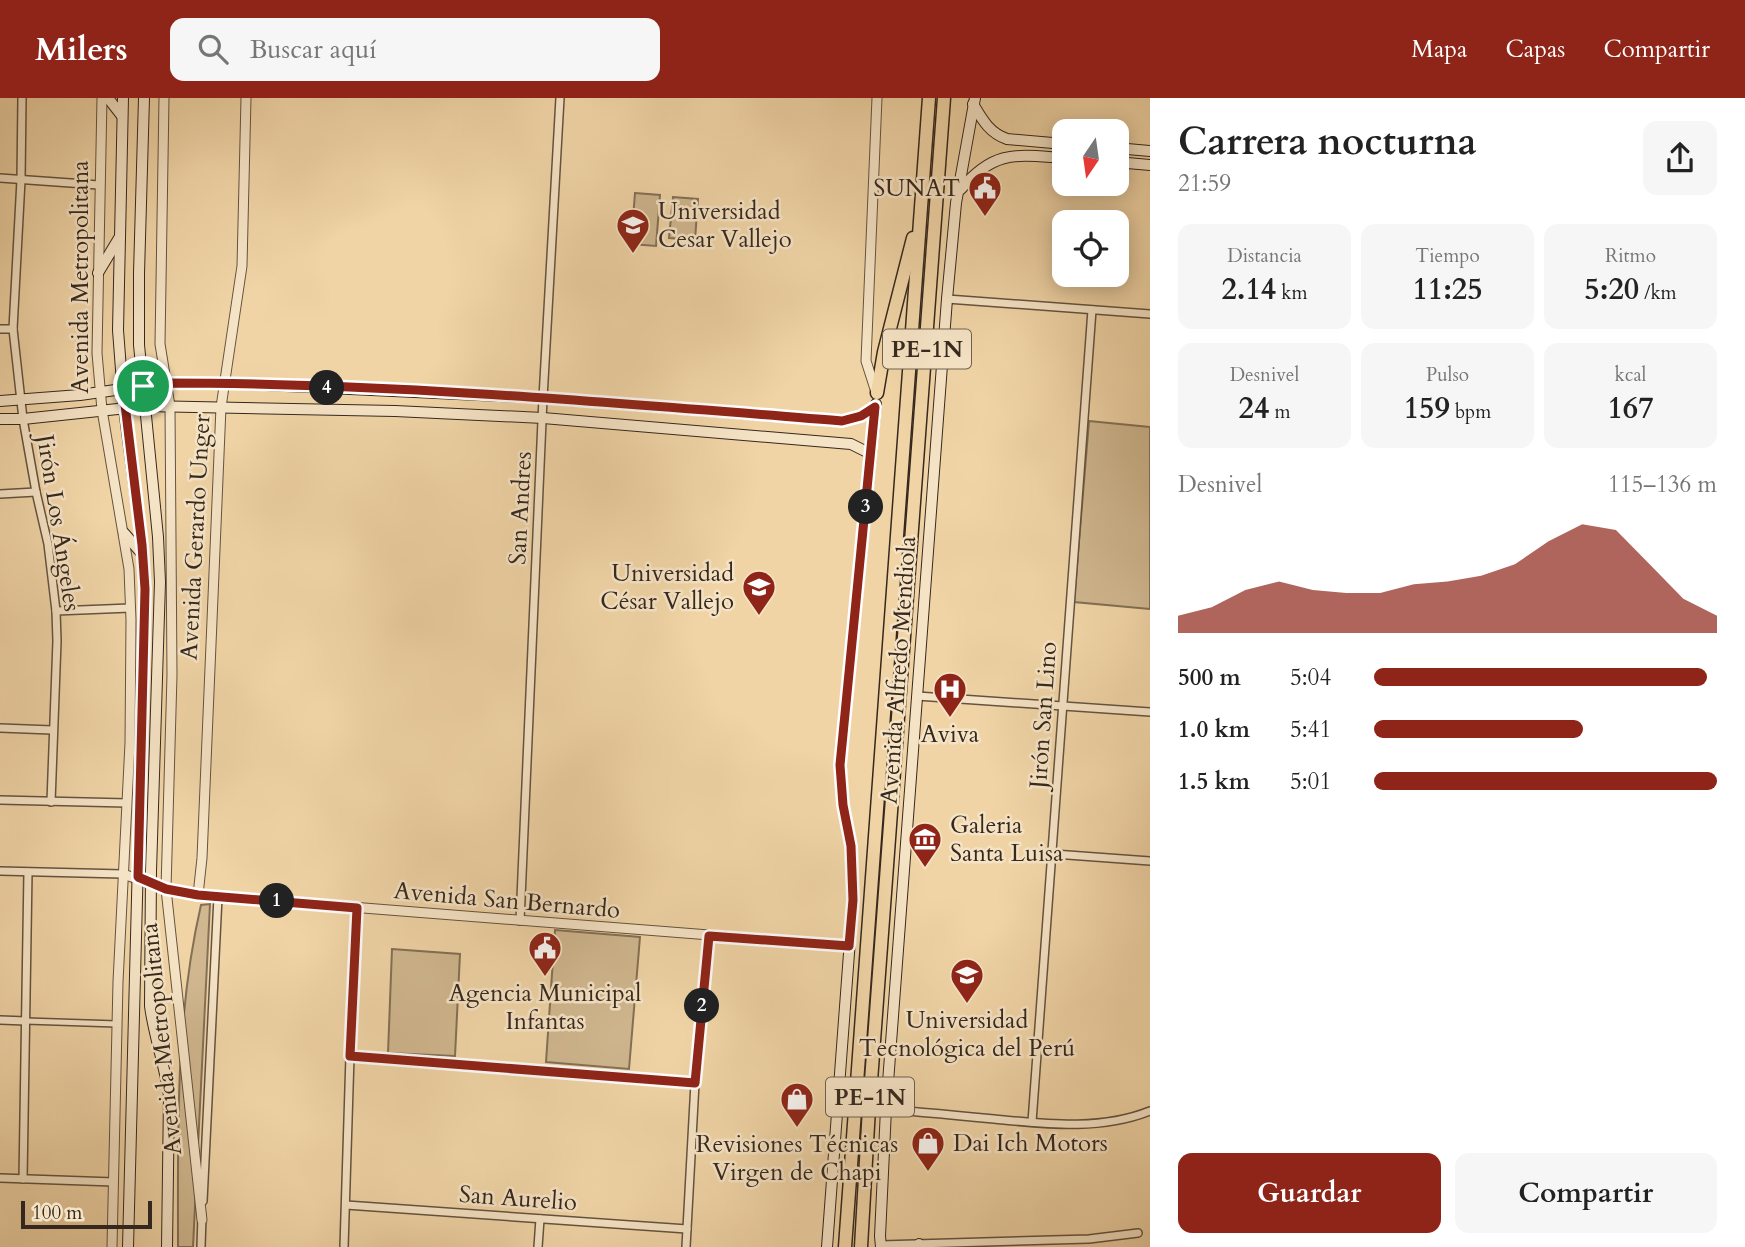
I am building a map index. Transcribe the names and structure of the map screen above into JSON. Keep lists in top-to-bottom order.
{
  "streets": {
    "highway": ["PE-1N"],
    "main road": ["Avenida Metropolitana", "Avenida Alfredo Mendiola"],
    "street": [
      "San Andres",
      "Jirón Los Ángeles",
      "Avenida Gerardo Unger",
      "Jirón San Lino",
      "Avenida San Bernardo",
      "San Aurelio"
    ]
  },
  "crossings": [
    ["Avenida Metropolitana", "Avenida San Bernardo"],
    ["San Andres", "Avenida San Bernardo"],
    ["Avenida Gerardo Unger", "Avenida San Bernardo"],
    ["Avenida Alfredo Mendiola", "Avenida San Bernardo"]
  ],
  "places": {
    "public building": ["SUNAT", "Agencia Municipal Infantas"],
    "school or university": ["Universidad Cesar Vallejo", "Universidad César Vallejo", "Universidad Tecnológica del Perú"],
    "hospital": ["Aviva"],
    "museum": ["Galeria Santa Luisa"],
    "shop": ["Revisiones Técnicas Virgen de Chapi", "Dai Ich Motors"]
  },
  "scale_bar": "100 m",
  "north": "bottom",
  "page": {
    "header": "Milers",
    "search": "Buscar aquí",
    "nav": ["Mapa", "Capas", "Compartir"],
    "heading": ["Carrera nocturna", "21:59"],
    "stats": [
      ["Distancia", "2.14 km"],
      ["Tiempo", "11:25"],
      ["Ritmo", "5:20 /km"],
      ["Desnivel", "24 m"],
      ["Pulso", "159 bpm"],
      ["kcal", "167"]
    ],
    "pins": [
      "4",
      "3",
      "1",
      "2"
    ],
    "chart": ["Desnivel", "115–136 m"],
    "list": [
      {
        "name": "500 m",
        "note": "5:04"
      },
      {
        "name": "1.0 km",
        "note": "5:41"
      },
      {
        "name": "1.5 km",
        "note": "5:01"
      }
    ],
    "buttons": ["Guardar", "Compartir"],
    "scale": "100 m"
  }
}
